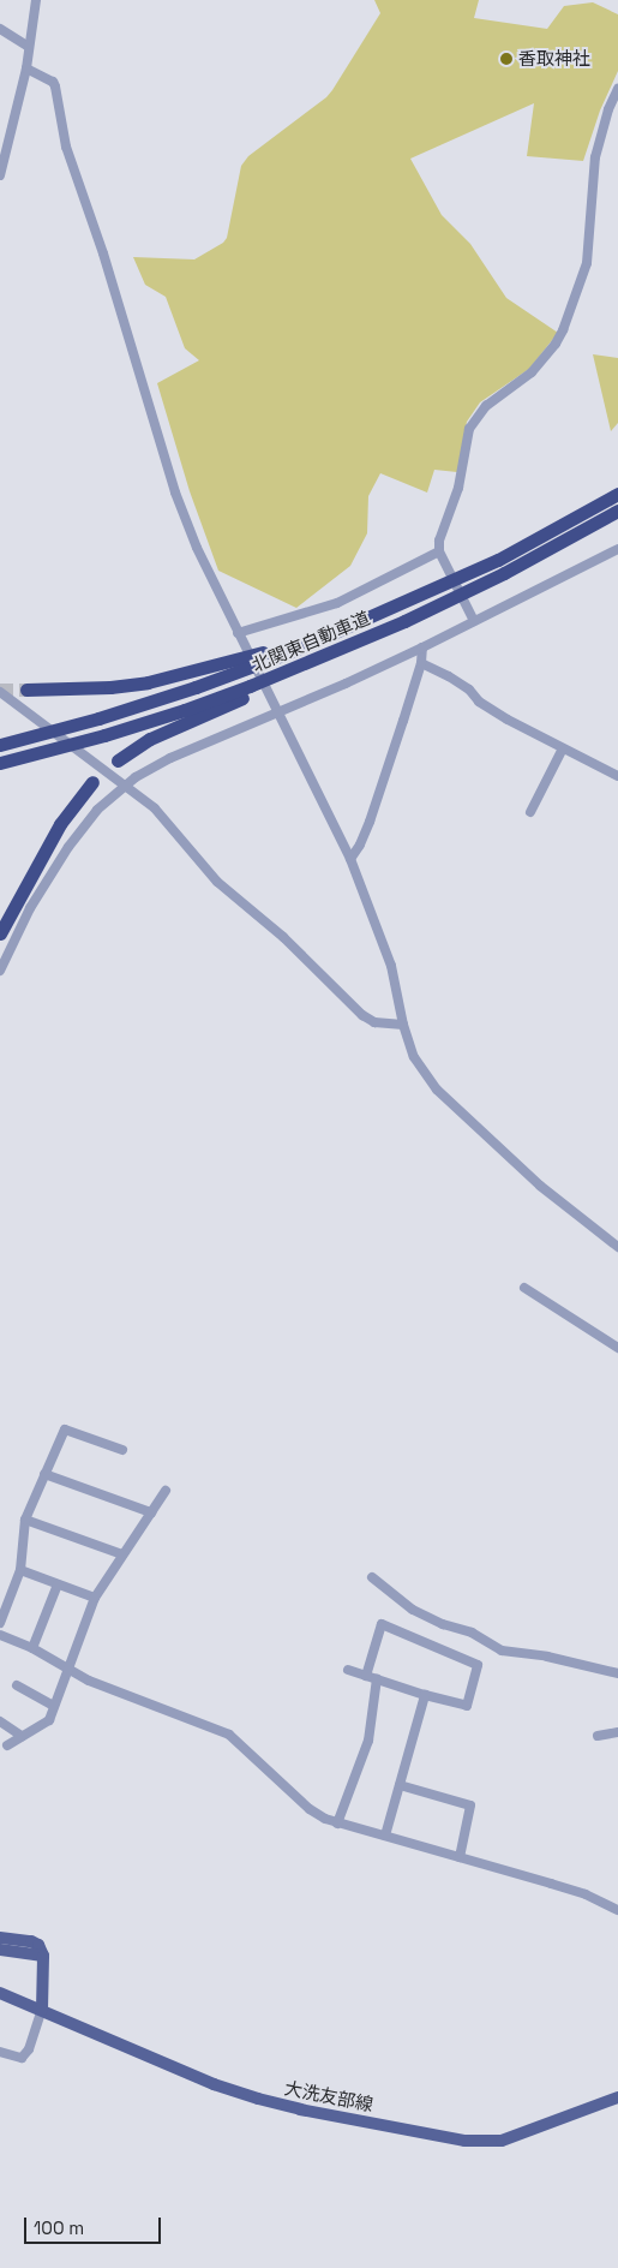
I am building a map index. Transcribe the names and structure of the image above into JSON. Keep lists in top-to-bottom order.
{
  "streets": {
    "highway": ["北関東自動車道"],
    "main road": ["大洗友部線"]
  },
  "places": ["香取神社"],
  "scale_bar": "100 m"
}
